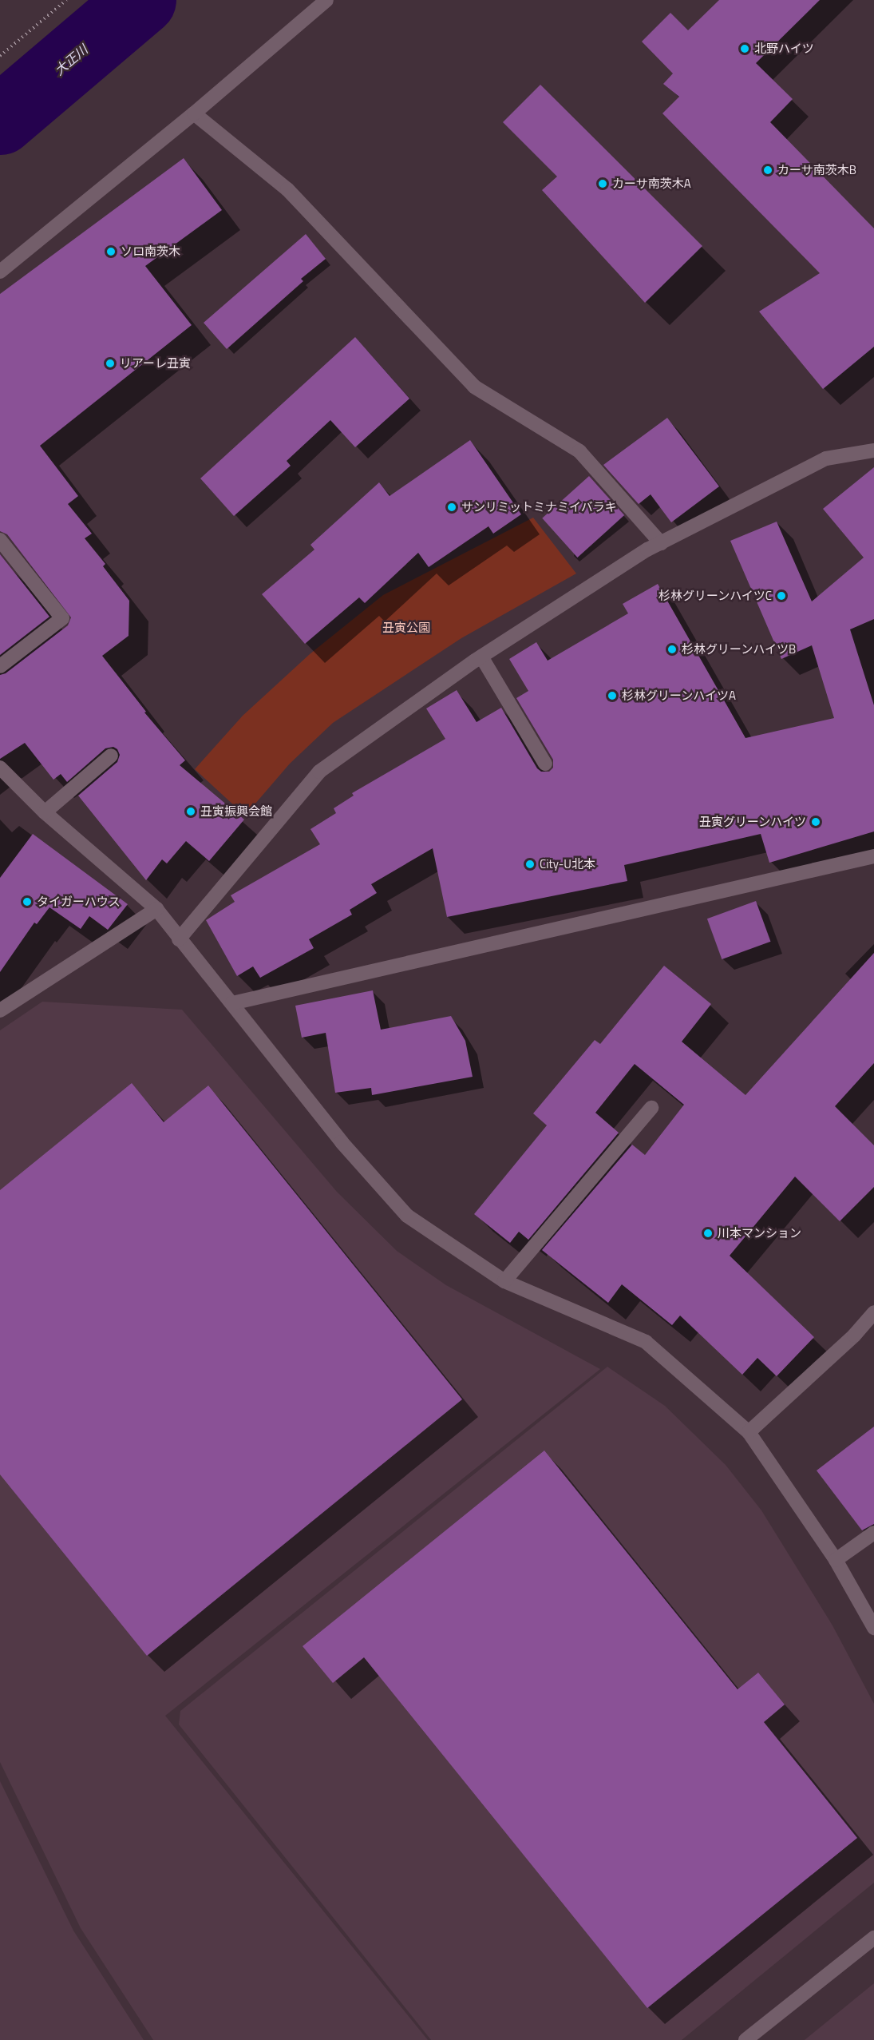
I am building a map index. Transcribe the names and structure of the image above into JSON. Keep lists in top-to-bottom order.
{
  "water": ["大正川"],
  "parks": ["丑寅公園"],
  "places": [
    "北野ハイツ",
    "カーサ南茨木B",
    "カーサ南茨木A",
    "ソロ南茨木",
    "リアーレ丑寅",
    "サンリミットミナミイバラキ",
    "杉林グリーンハイツC",
    "杉林グリーンハイツB",
    "杉林グリーンハイツA",
    "丑寅振興会館",
    "丑寅グリーンハイツ",
    "City-U北本",
    "タイガーハウス",
    "川本マンション"
  ]
}
